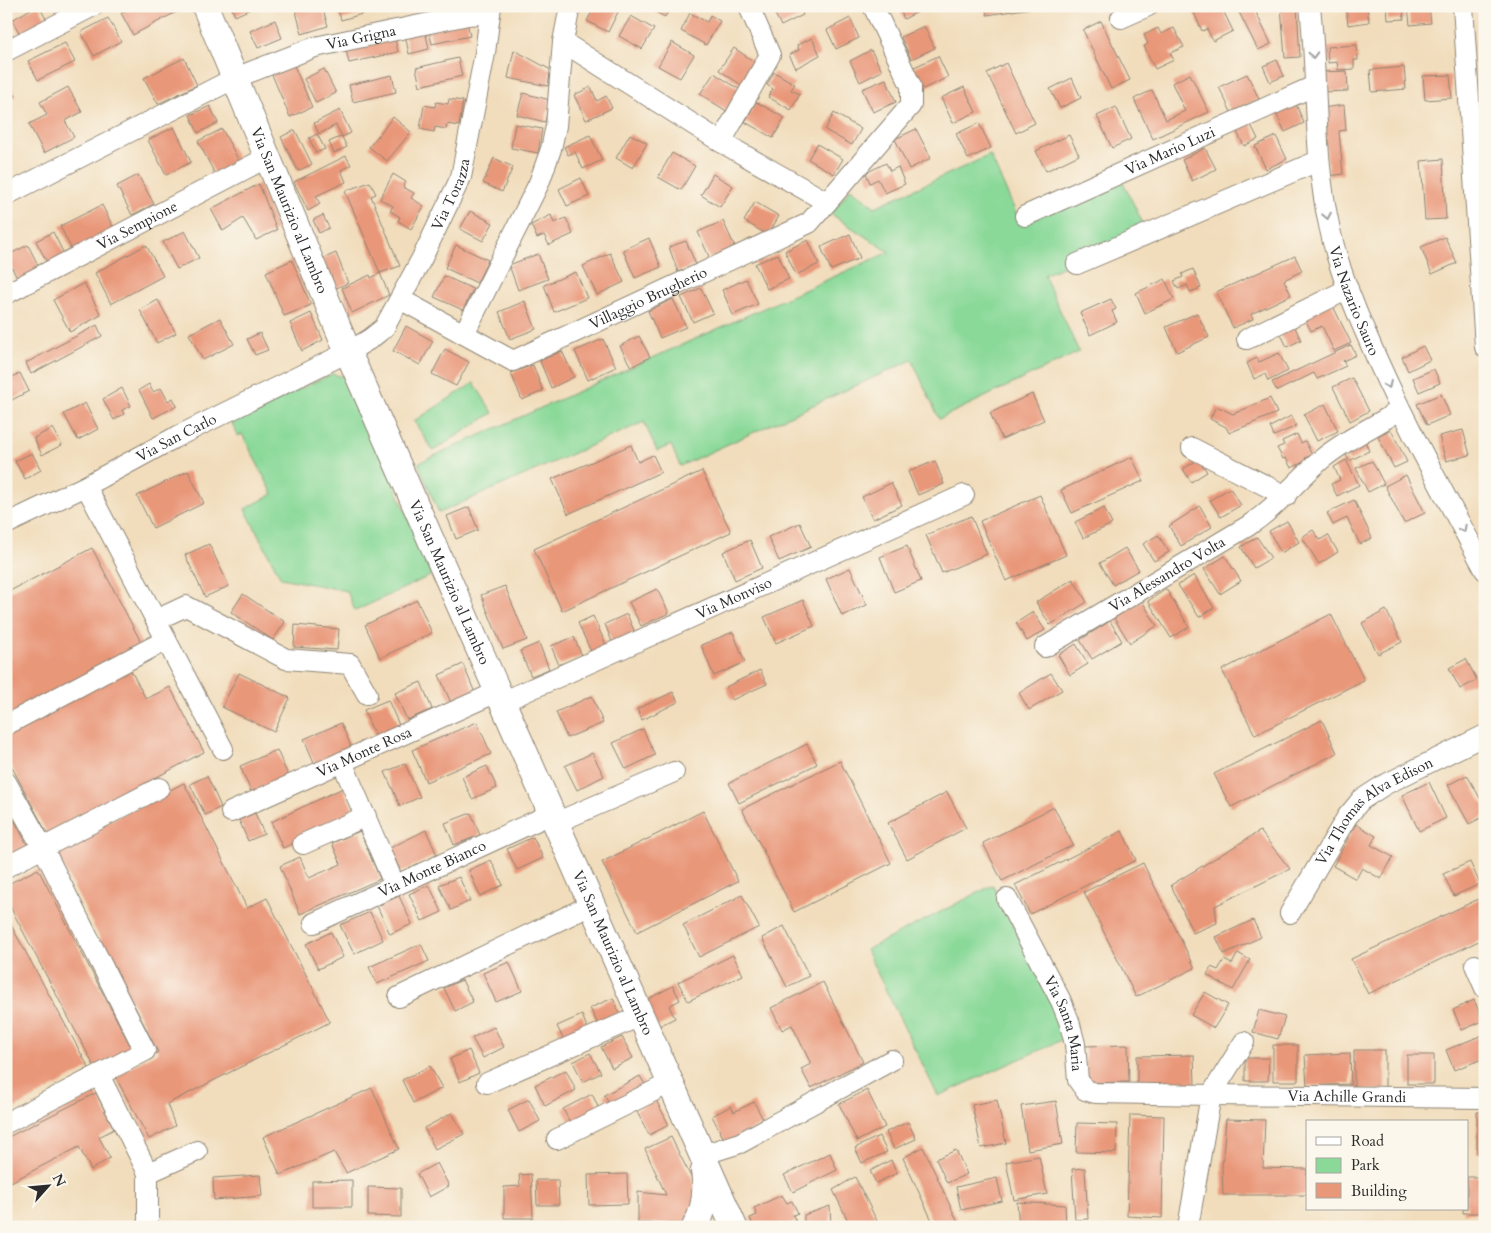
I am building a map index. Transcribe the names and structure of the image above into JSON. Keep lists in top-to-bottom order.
{
  "streets": {
    "main road": ["Via San Maurizio al Lambro"],
    "street": [
      "Via Grigna",
      "Via Mario Luzi",
      "Via Torazza",
      "Via Sempione",
      "Villaggio Brugherio",
      "Via Nazario Sauro",
      "Via San Carlo",
      "Via Alessandro Volta",
      "Via Monviso",
      "Via Monte Rosa",
      "Via Thomas Alva Edison",
      "Via Monte Bianco",
      "Via Santa Maria",
      "Via Achille Grandi"
    ]
  },
  "crossings": [
    ["Via Grigna", "Via Torazza"],
    ["Via Grigna", "Via San Maurizio al Lambro"],
    ["Via Mario Luzi", "Via Nazario Sauro"],
    ["Via Torazza", "Via San Maurizio al Lambro"],
    ["Via Torazza", "Villaggio Brugherio"],
    ["Via Torazza", "Via San Carlo"],
    ["Via San Maurizio al Lambro", "Via Sempione"],
    ["Via San Maurizio al Lambro", "Via San Carlo"],
    ["Via San Maurizio al Lambro", "Via Monviso"],
    ["Via San Maurizio al Lambro", "Via Monte Rosa"],
    ["Via San Maurizio al Lambro", "Via Monte Bianco"],
    ["Via Nazario Sauro", "Via Alessandro Volta"],
    ["Via Monviso", "Via Monte Rosa"],
    ["Via Santa Maria", "Via Achille Grandi"]
  ],
  "legend": ["Road", "Park", "Building"],
  "north": "top right"
}
